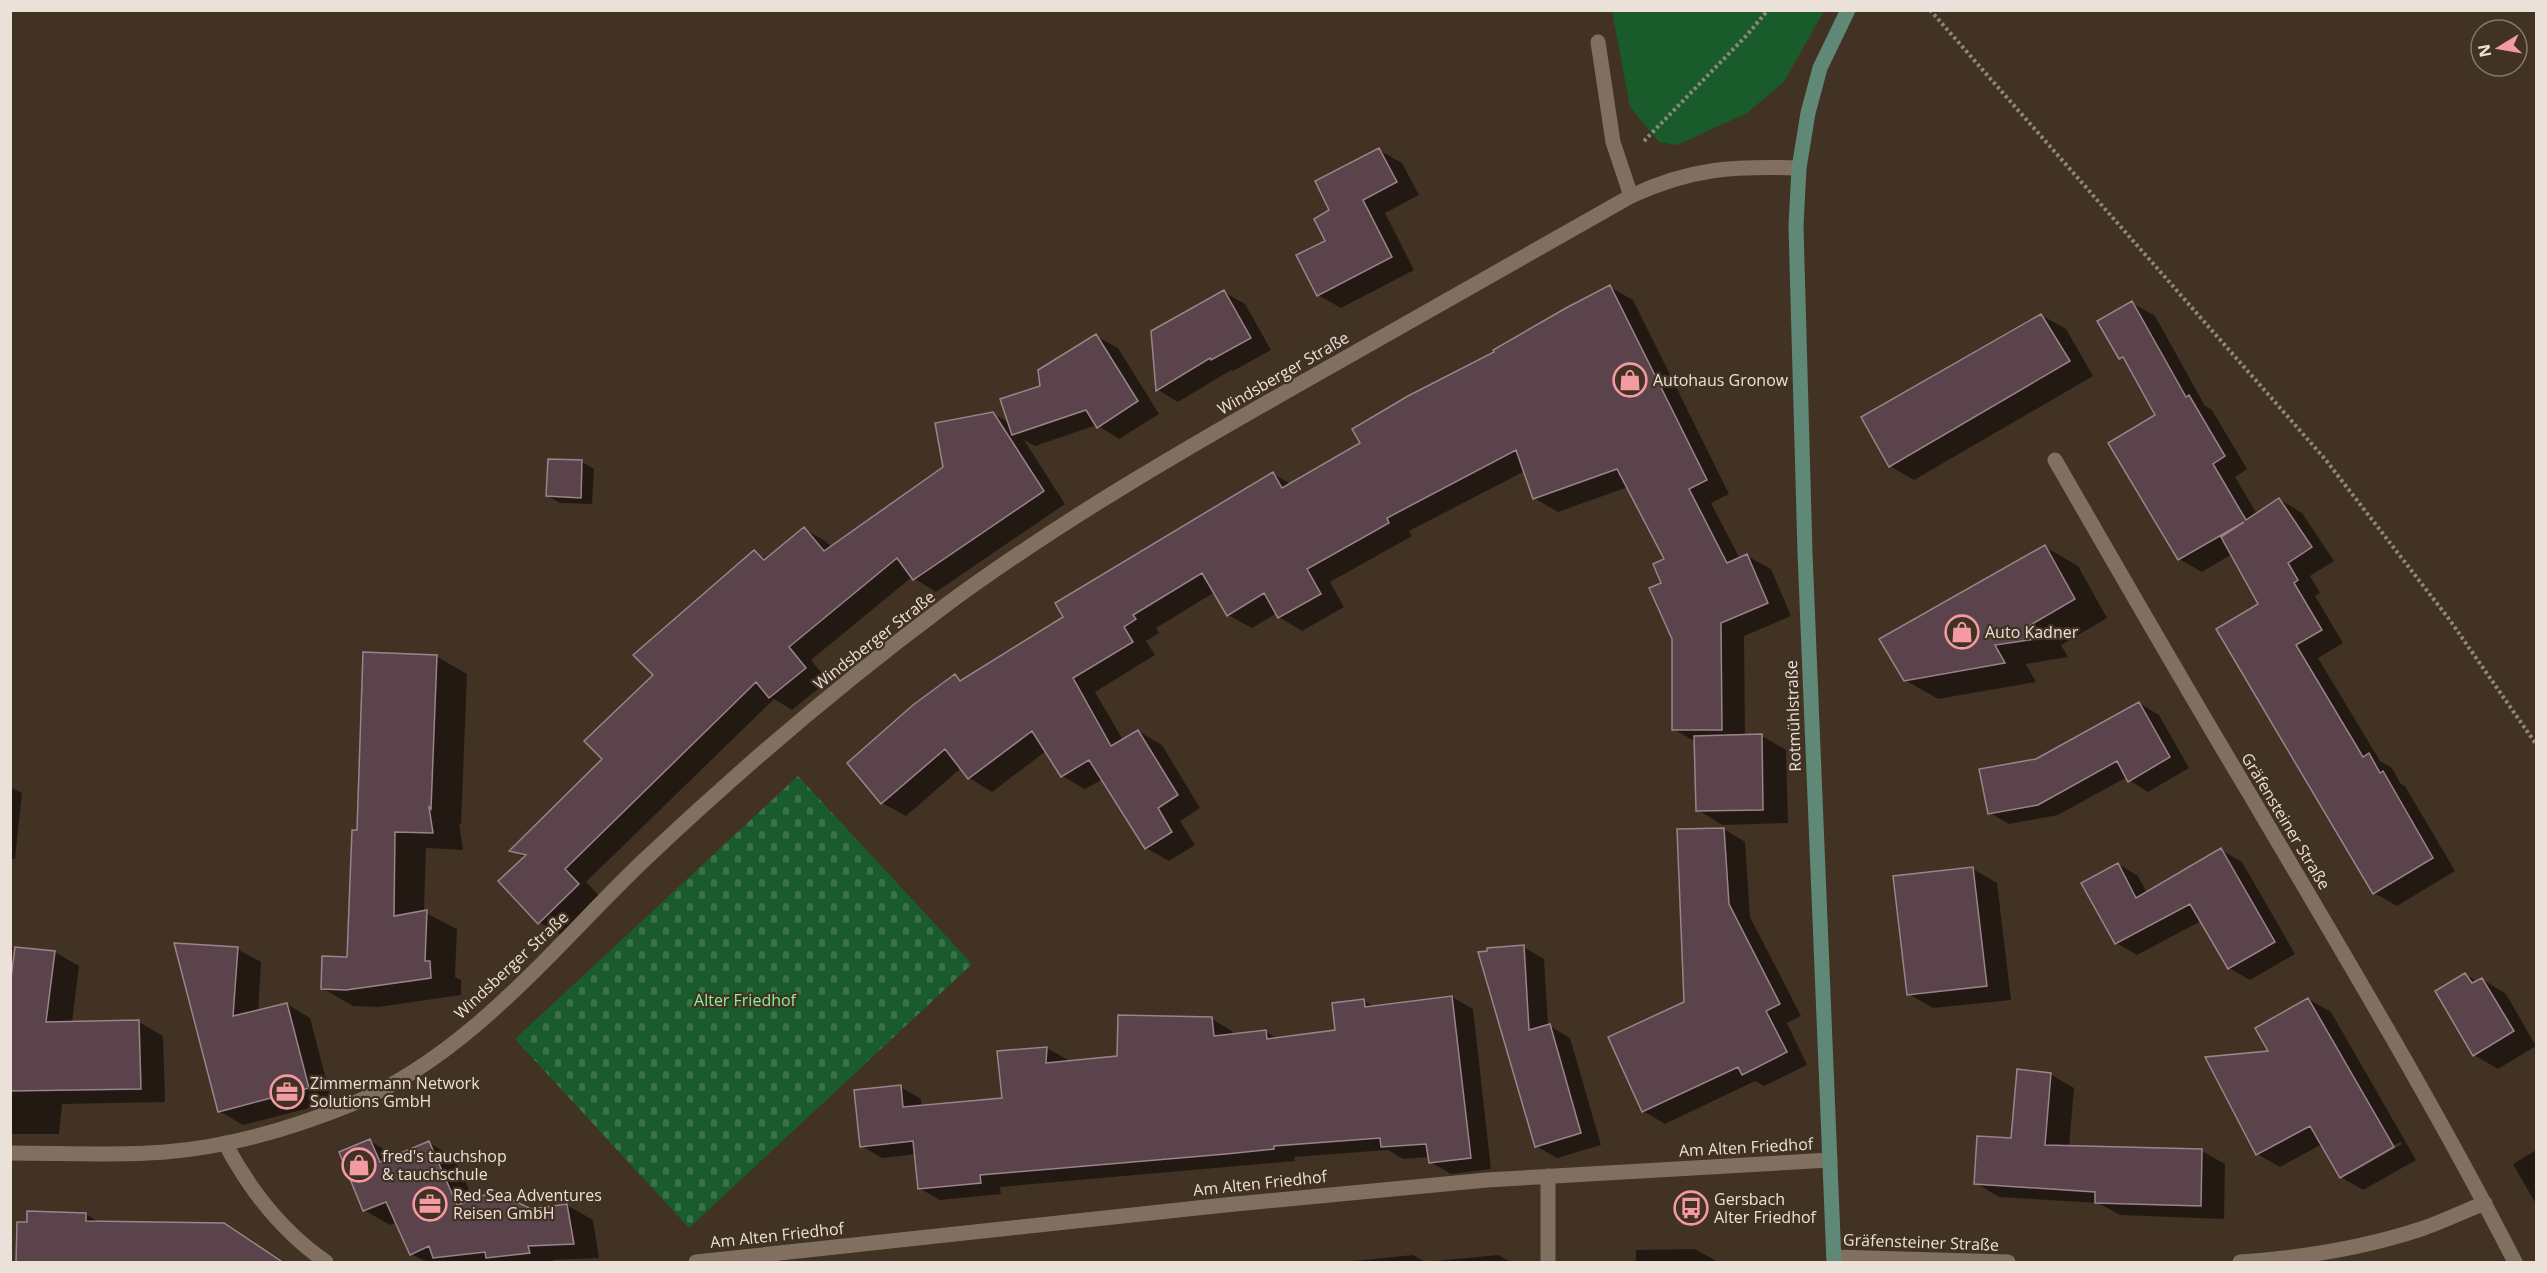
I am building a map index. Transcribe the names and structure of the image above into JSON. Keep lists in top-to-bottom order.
{
  "streets": {
    "street": [
      "Windsberger Straße",
      "Rotmühlstraße",
      "Gräfensteiner Straße",
      "Am Alten Friedhof"
    ]
  },
  "crossings": [
    ["Windsberger Straße", "Rotmühlstraße"],
    ["Rotmühlstraße", "Gräfensteiner Straße"],
    ["Rotmühlstraße", "Am Alten Friedhof"]
  ],
  "parks": ["Alter Friedhof"],
  "places": {
    "shop": ["Autohaus Gronow", "Auto Kadner", "fred's tauchshop & tauchschule"],
    "office": ["Zimmermann Network Solutions GmbH", "Red Sea Adventures Reisen GmbH"],
    "bus stop": ["Gersbach Alter Friedhof"]
  },
  "north": "left"
}
